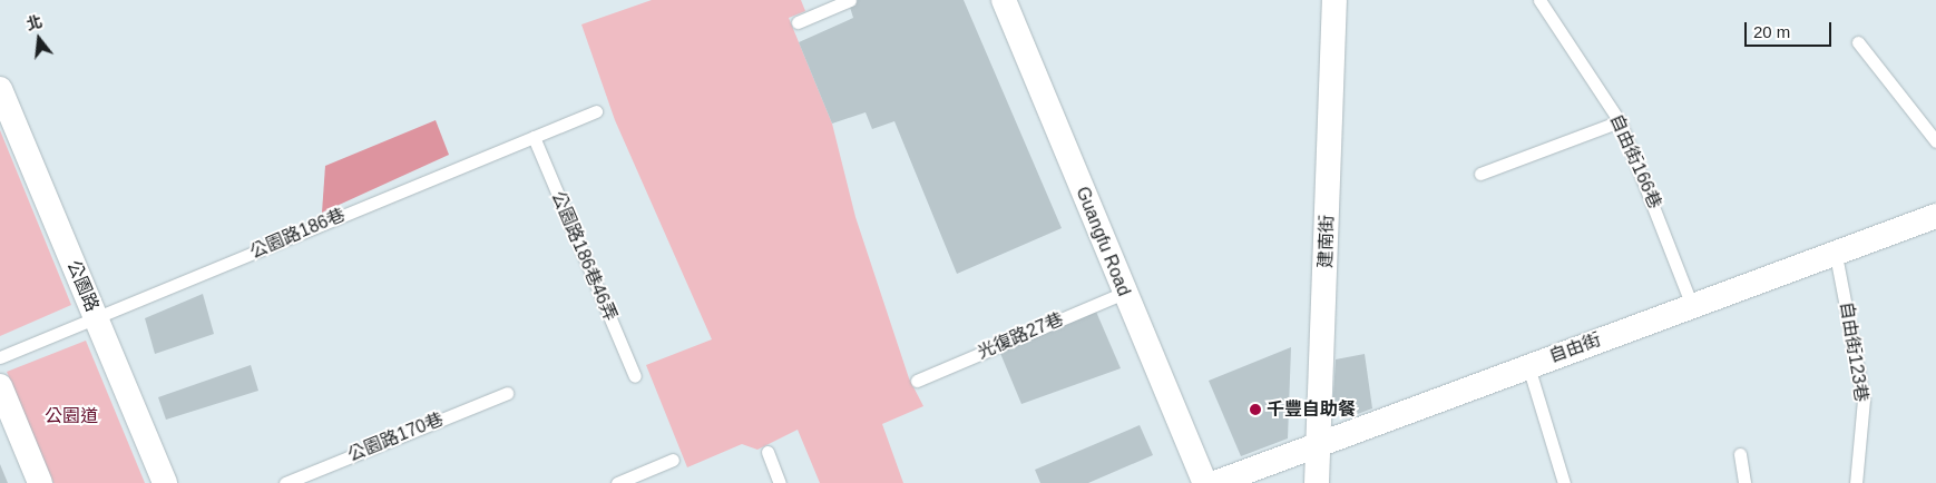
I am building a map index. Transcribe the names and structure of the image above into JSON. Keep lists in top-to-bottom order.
{
  "streets": {
    "street": [
      "Guangfu Road",
      "建南街",
      "公園路",
      "自由街"
    ],
    "lane": [
      "自由街166巷",
      "公園路186巷",
      "公園路186巷46弄",
      "光復路27巷",
      "自由街123巷",
      "公園路170巷"
    ]
  },
  "crossings": [
    ["自由街166巷", "自由街"],
    ["公園路186巷", "公園路186巷46弄"],
    ["公園路186巷", "公園路"],
    ["Guangfu Road", "光復路27巷"],
    ["建南街", "自由街"],
    ["自由街", "自由街123巷"]
  ],
  "parks": ["公園道"],
  "places": ["千豐自助餐"],
  "scale_bar": "20 m",
  "north": "top"
}
